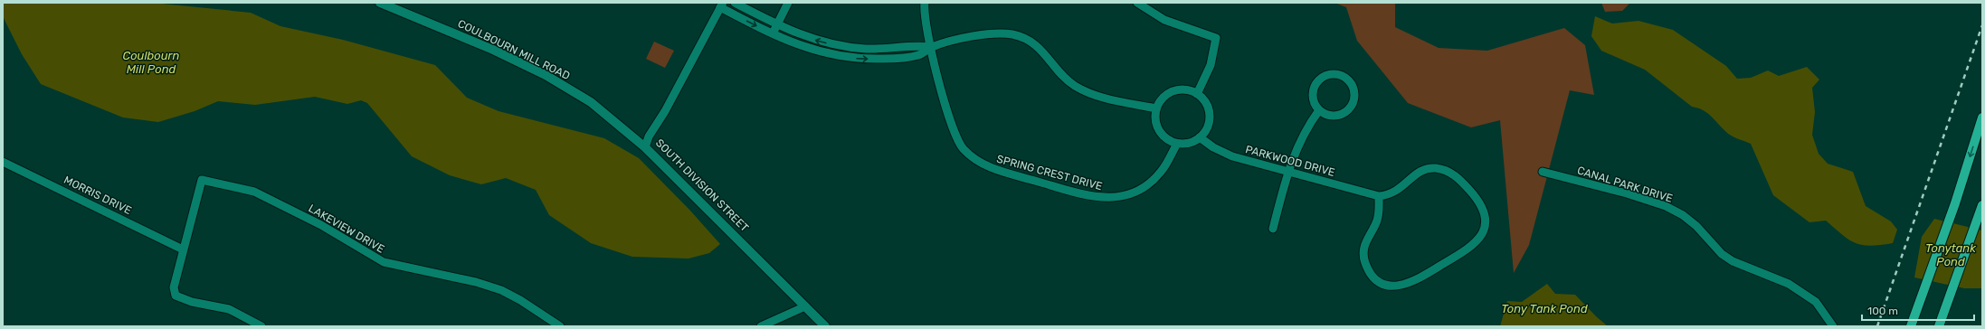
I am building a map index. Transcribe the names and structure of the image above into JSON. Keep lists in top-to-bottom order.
{
  "streets": {
    "street": [
      "COULBOURN MILL ROAD",
      "PARKWOOD DRIVE",
      "SPRING CREST DRIVE",
      "CANAL PARK DRIVE",
      "SOUTH DIVISION STREET",
      "MORRIS DRIVE",
      "LAKEVIEW DRIVE"
    ]
  },
  "crossings": [
    ["COULBOURN MILL ROAD", "SOUTH DIVISION STREET"],
    ["PARKWOOD DRIVE", "SPRING CREST DRIVE"],
    ["MORRIS DRIVE", "LAKEVIEW DRIVE"]
  ],
  "water": ["Coulbourn Mill Pond", "Tonytank Pond", "Tony Tank Pond"],
  "scale_bar": "100 m"
}
